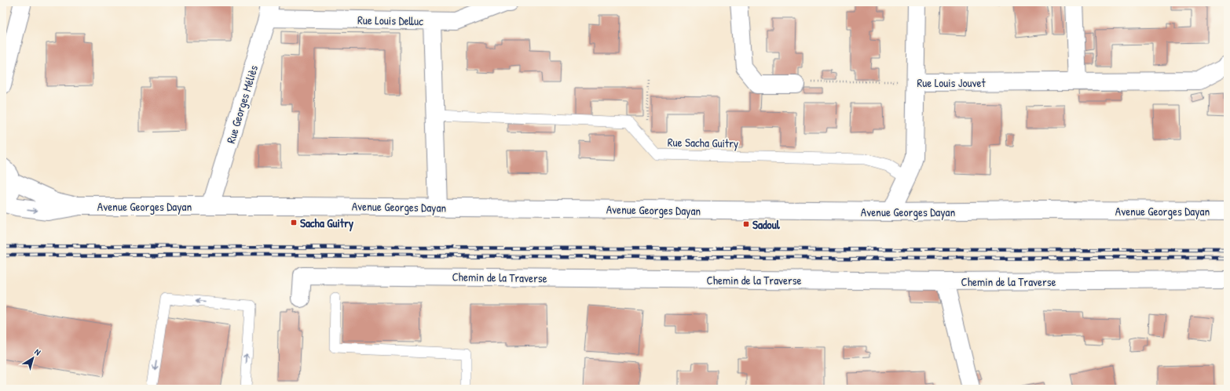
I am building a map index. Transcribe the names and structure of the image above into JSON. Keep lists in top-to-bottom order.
{
  "streets": {
    "street": [
      "Rue Louis Delluc",
      "Rue Louis Jouvet",
      "Rue Georges Méliès",
      "Avenue Georges Dayan",
      "Chemin de la Traverse"
    ],
    "lane": ["Rue Sacha Guitry"]
  },
  "crossings": [
    ["Rue Louis Delluc", "Rue Georges Méliès"],
    ["Rue Georges Méliès", "Avenue Georges Dayan"]
  ],
  "places": {
    "transit": ["Sacha Guitry", "Sadoul"]
  },
  "north": "top right"
}
